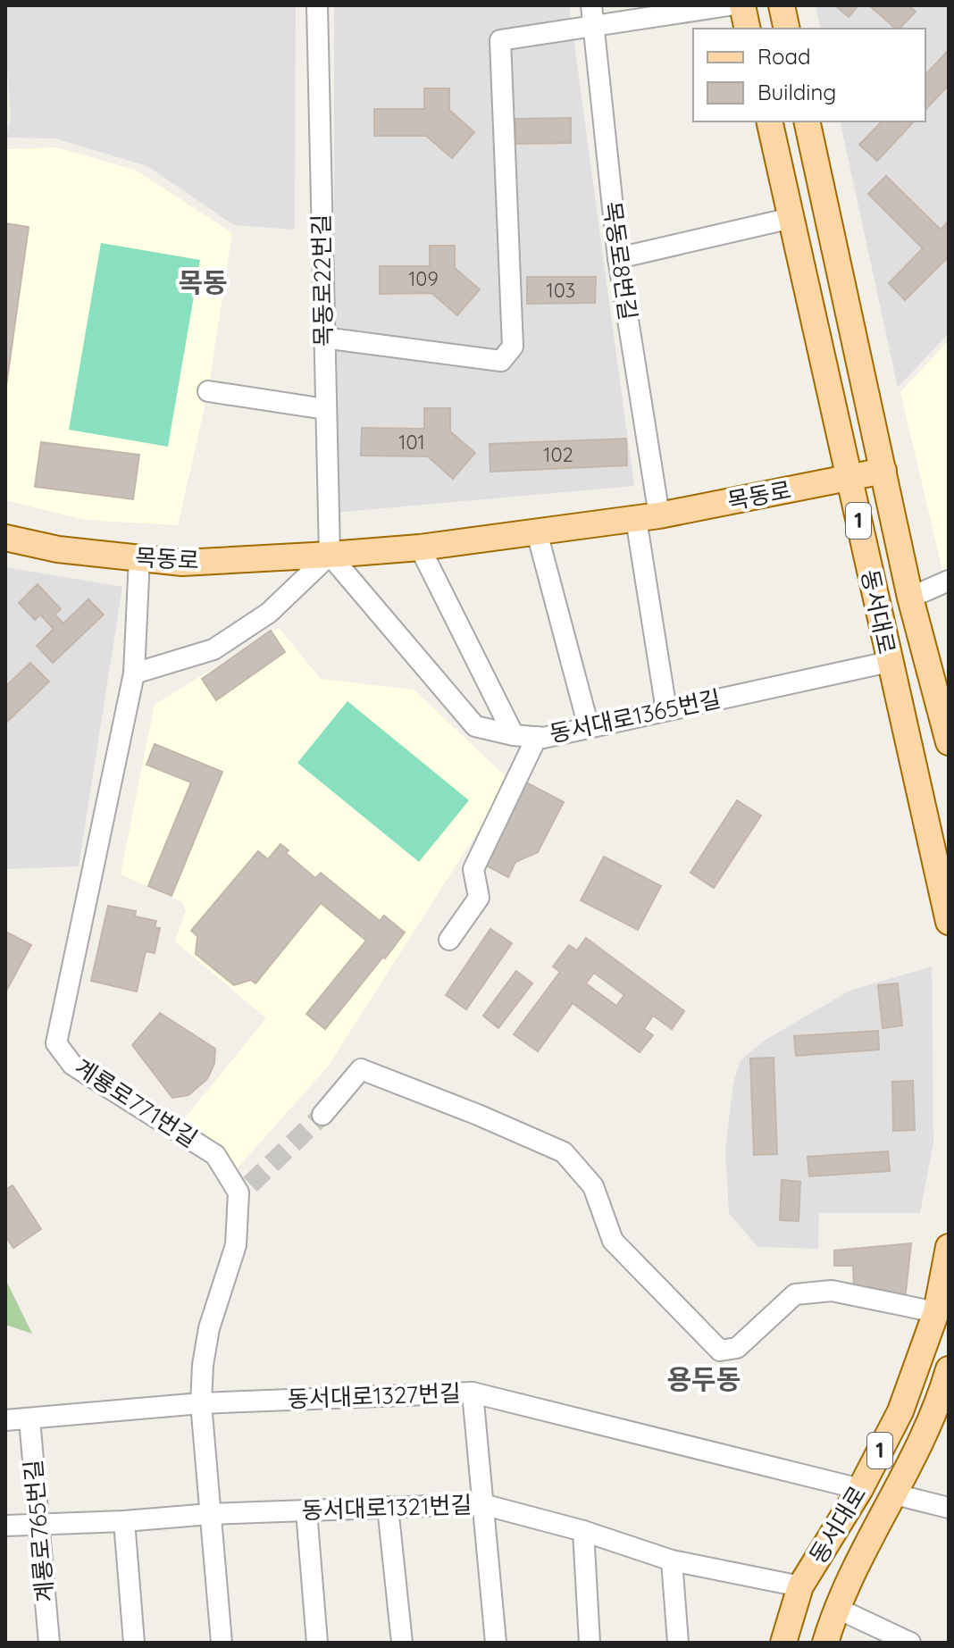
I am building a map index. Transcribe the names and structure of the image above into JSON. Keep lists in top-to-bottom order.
{
  "streets": {
    "main road": ["목동로", "1", "동서대로"],
    "street": [
      "목동로8번길",
      "목동로22번길",
      "동서대로1365번길",
      "계룡로771번길",
      "동서대로1327번길",
      "동서대로1321번길",
      "계룡로765번길"
    ]
  },
  "crossings": [
    ["목동로8번길", "목동로"],
    ["목동로22번길", "목동로"],
    ["목동로22번길", "동서대로1365번길"],
    ["목동로", "동서대로"],
    ["목동로", "동서대로1365번길"],
    ["목동로", "계룡로771번길"],
    ["동서대로", "동서대로1365번길"],
    ["동서대로", "동서대로1327번길"],
    ["동서대로", "동서대로1321번길"],
    ["계룡로771번길", "동서대로1327번길"],
    ["계룡로771번길", "동서대로1321번길"],
    ["동서대로1327번길", "계룡로765번길"],
    ["동서대로1321번길", "계룡로765번길"]
  ],
  "districts": ["목동", "용두동"],
  "house_numbers": [
    "109",
    "103",
    "101",
    "102"
  ],
  "legend": ["Road", "Building"]
}
